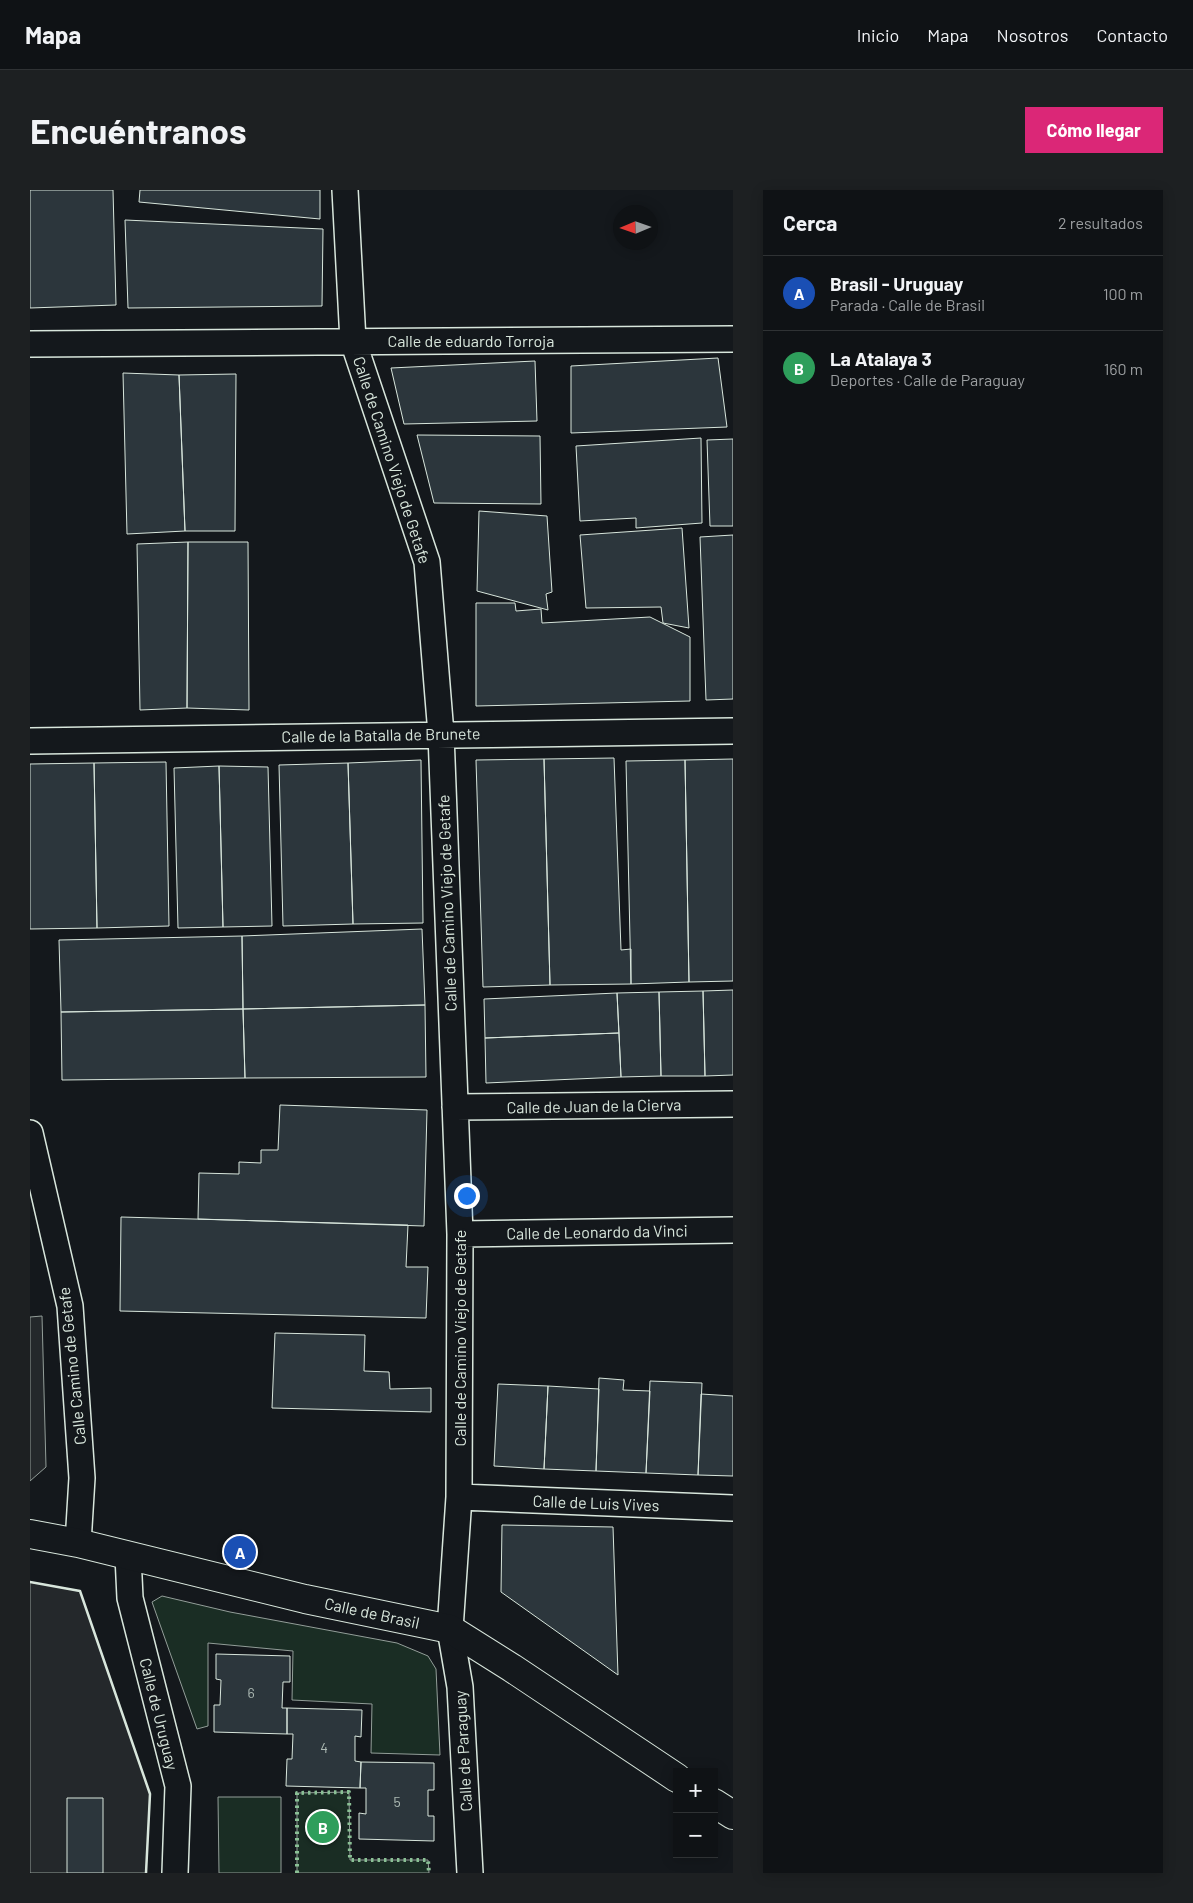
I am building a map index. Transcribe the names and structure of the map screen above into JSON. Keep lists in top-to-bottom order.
{
  "streets": {
    "street": [
      "Calle de eduardo Torroja",
      "Calle de Camino Viejo de Getafe",
      "Calle de la Batalla de Brunete",
      "Calle de Juan de la Cierva",
      "Calle de Leonardo da Vinci",
      "Calle Camino de Getafe",
      "Calle de Luis Vives",
      "Calle de Brasil",
      "Calle de Uruguay",
      "Calle de Paraguay"
    ]
  },
  "crossings": [
    ["Calle de eduardo Torroja", "Calle de Camino Viejo de Getafe"],
    ["Calle de Camino Viejo de Getafe", "Calle de la Batalla de Brunete"],
    ["Calle de Camino Viejo de Getafe", "Calle de Juan de la Cierva"],
    ["Calle de Camino Viejo de Getafe", "Calle de Leonardo da Vinci"],
    ["Calle de Camino Viejo de Getafe", "Calle de Luis Vives"],
    ["Calle de Camino Viejo de Getafe", "Calle de Brasil"],
    ["Calle de Camino Viejo de Getafe", "Calle de Paraguay"],
    ["Calle Camino de Getafe", "Calle de Brasil"],
    ["Calle de Brasil", "Calle de Uruguay"],
    ["Calle de Brasil", "Calle de Paraguay"]
  ],
  "house_numbers": ["6", "4", "5"],
  "north": "left",
  "page": {
    "header": "Mapa",
    "nav": [
      "Inicio",
      "Mapa",
      "Nosotros",
      "Contacto"
    ],
    "buttons": "Cómo llegar",
    "title": "Encuéntranos",
    "heading": ["Cerca", "2 resultados"],
    "list": [
      {
        "mark": "A",
        "name": "Brasil - Uruguay",
        "note": "Parada · Calle de Brasil",
        "value": "100 m"
      },
      {
        "mark": "B",
        "name": "La Atalaya 3",
        "note": "Deportes · Calle de Paraguay",
        "value": "160 m"
      }
    ],
    "pins": ["A", "B"],
    "map_buttons": ["+", "−"]
  }
}
